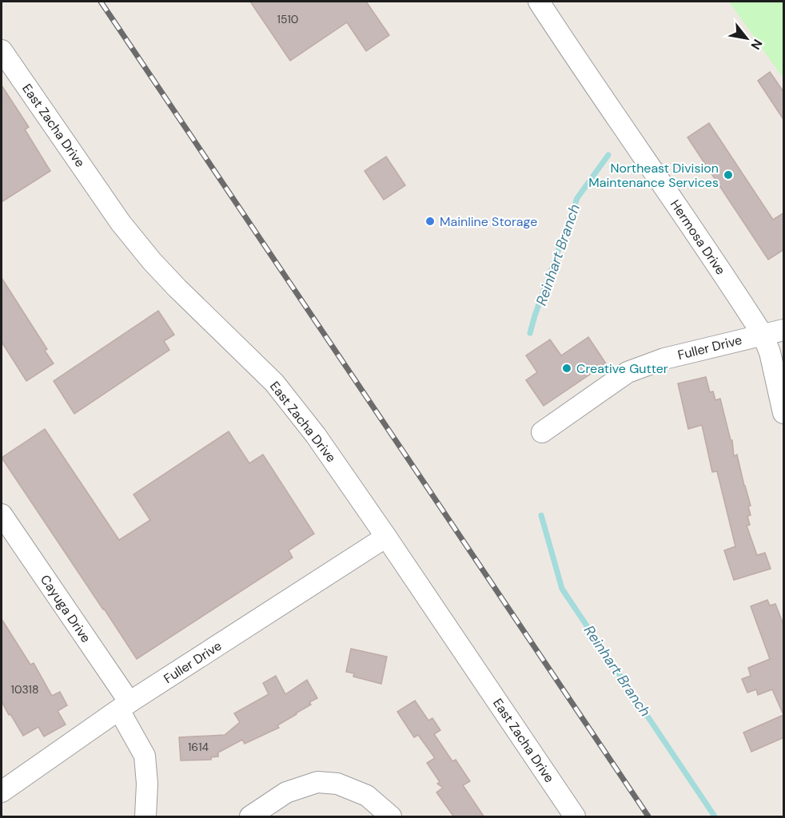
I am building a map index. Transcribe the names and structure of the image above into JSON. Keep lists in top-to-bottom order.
{
  "streets": {
    "street": [
      "East Zacha Drive",
      "Hermosa Drive",
      "Fuller Drive",
      "Cayuga Drive"
    ]
  },
  "crossings": [
    ["East Zacha Drive", "Fuller Drive"],
    ["Hermosa Drive", "Fuller Drive"],
    ["Fuller Drive", "Cayuga Drive"]
  ],
  "water": ["Reinhart Branch"],
  "places": ["Northeast Division Maintenance Services", "Mainline Storage", "Creative Gutter"],
  "house_numbers": ["1510", "10318", "1614"],
  "north": "bottom right"
}
